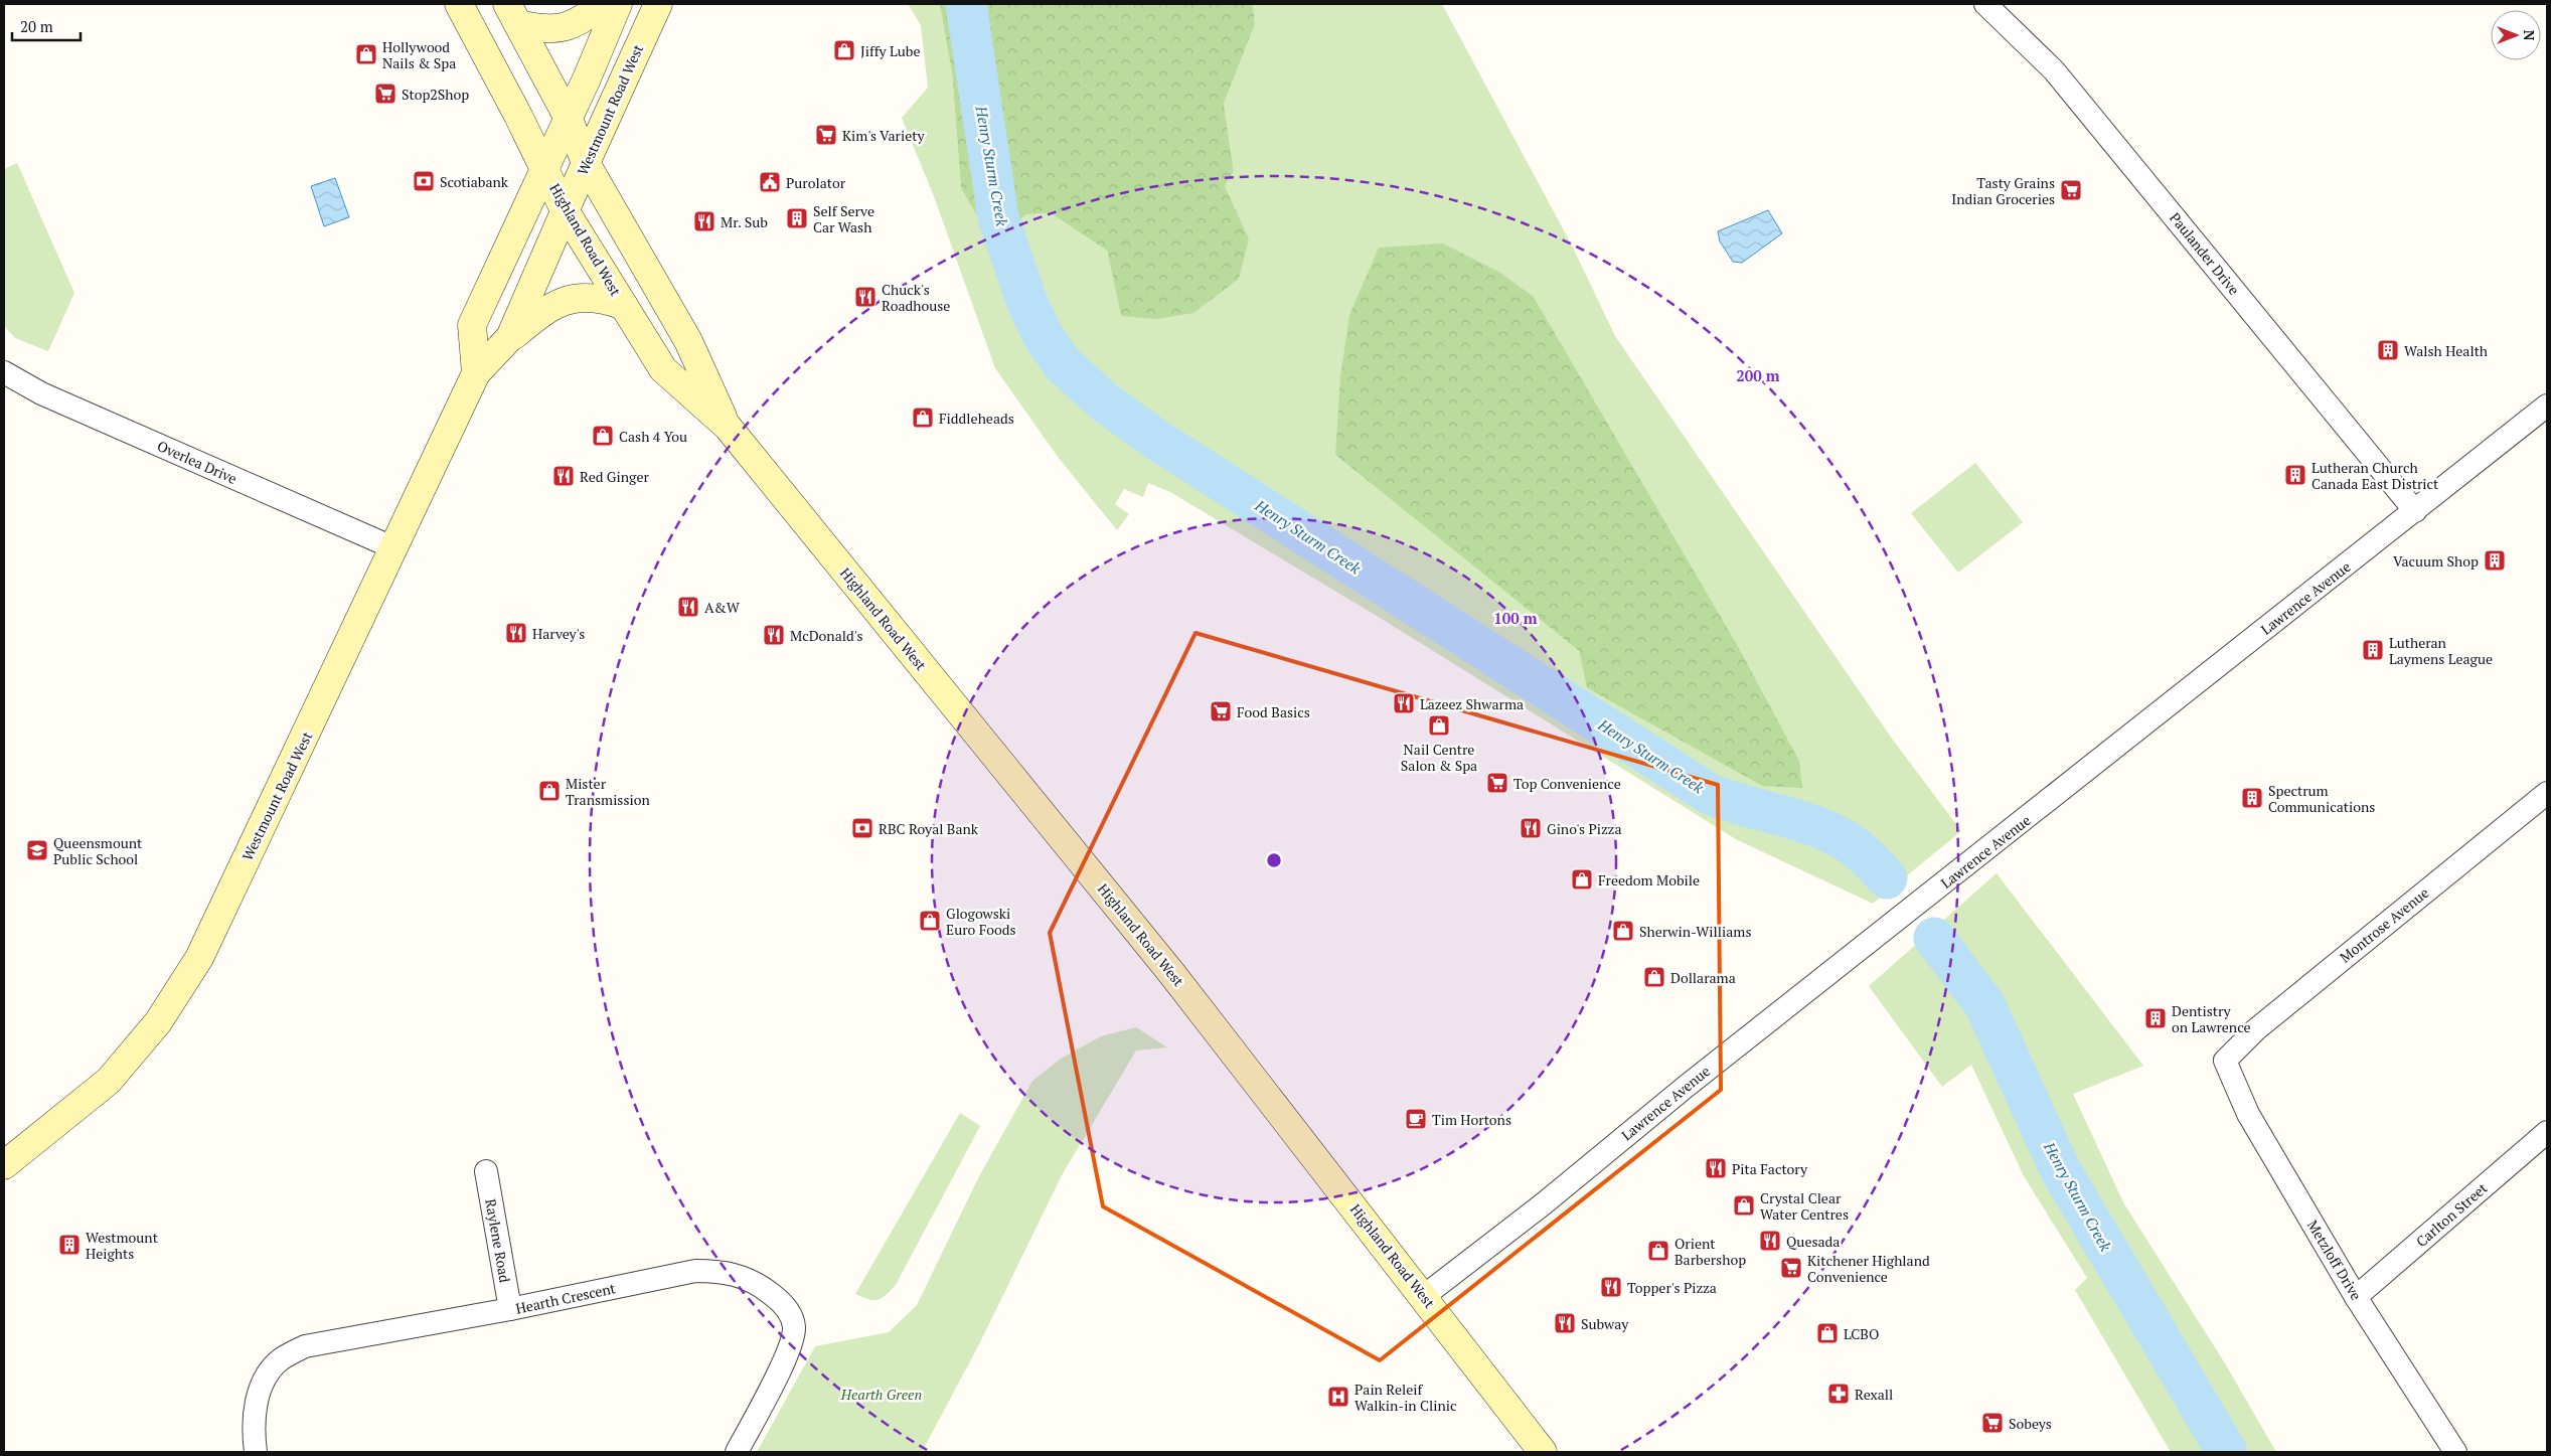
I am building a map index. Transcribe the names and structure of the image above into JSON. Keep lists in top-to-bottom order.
{
  "streets": {
    "main road": ["Westmount Road West", "Highland Road West"],
    "street": [
      "Paulander Drive",
      "Overlea Drive",
      "Lawrence Avenue",
      "Montrose Avenue",
      "Carlton Street",
      "Raylene Road",
      "Metzloff Drive",
      "Hearth Crescent"
    ]
  },
  "crossings": [
    ["Westmount Road West", "Highland Road West"],
    ["Westmount Road West", "Overlea Drive"],
    ["Highland Road West", "Lawrence Avenue"],
    ["Paulander Drive", "Lawrence Avenue"],
    ["Montrose Avenue", "Metzloff Drive"],
    ["Carlton Street", "Metzloff Drive"],
    ["Raylene Road", "Hearth Crescent"]
  ],
  "water": ["Henry Sturm Creek"],
  "parks": ["Hearth Green"],
  "places": {
    "shop": [
      "Jiffy Lube",
      "Hollywood Nails & Spa",
      "Fiddleheads",
      "Cash 4 You",
      "Nail Centre Salon & Spa",
      "Mister Transmission",
      "Freedom Mobile",
      "Glogowski Euro Foods",
      "Sherwin-Williams",
      "Dollarama",
      "Crystal Clear Water Centres",
      "Orient Barbershop",
      "LCBO"
    ],
    "supermarket": [
      "Stop2Shop",
      "Kim's Variety",
      "Tasty Grains Indian Groceries",
      "Food Basics",
      "Top Convenience",
      "Kitchener Highland Convenience",
      "Sobeys"
    ],
    "bank": ["Scotiabank", "RBC Royal Bank"],
    "public building": ["Purolator"],
    "building": [
      "Self Serve Car Wash",
      "Walsh Health",
      "Lutheran Church Canada East District",
      "Vacuum Shop",
      "Lutheran Laymens League",
      "Spectrum Communications",
      "Dentistry on Lawrence",
      "Westmount Heights"
    ],
    "restaurant": [
      "Mr. Sub",
      "Chuck's Roadhouse",
      "Red Ginger",
      "A&W",
      "Harvey's",
      "McDonald's",
      "Lazeez Shwarma",
      "Gino's Pizza",
      "Pita Factory",
      "Quesada",
      "Topper's Pizza",
      "Subway"
    ],
    "school or university": ["Queensmount Public School"],
    "cafe": ["Tim Hortons"],
    "pharmacy": ["Rexall"],
    "hospital": ["Pain Releif Walkin-in Clinic"]
  },
  "scale_bar": "20 m",
  "north": "right",
  "rings": ["200 m", "100 m"]
}
